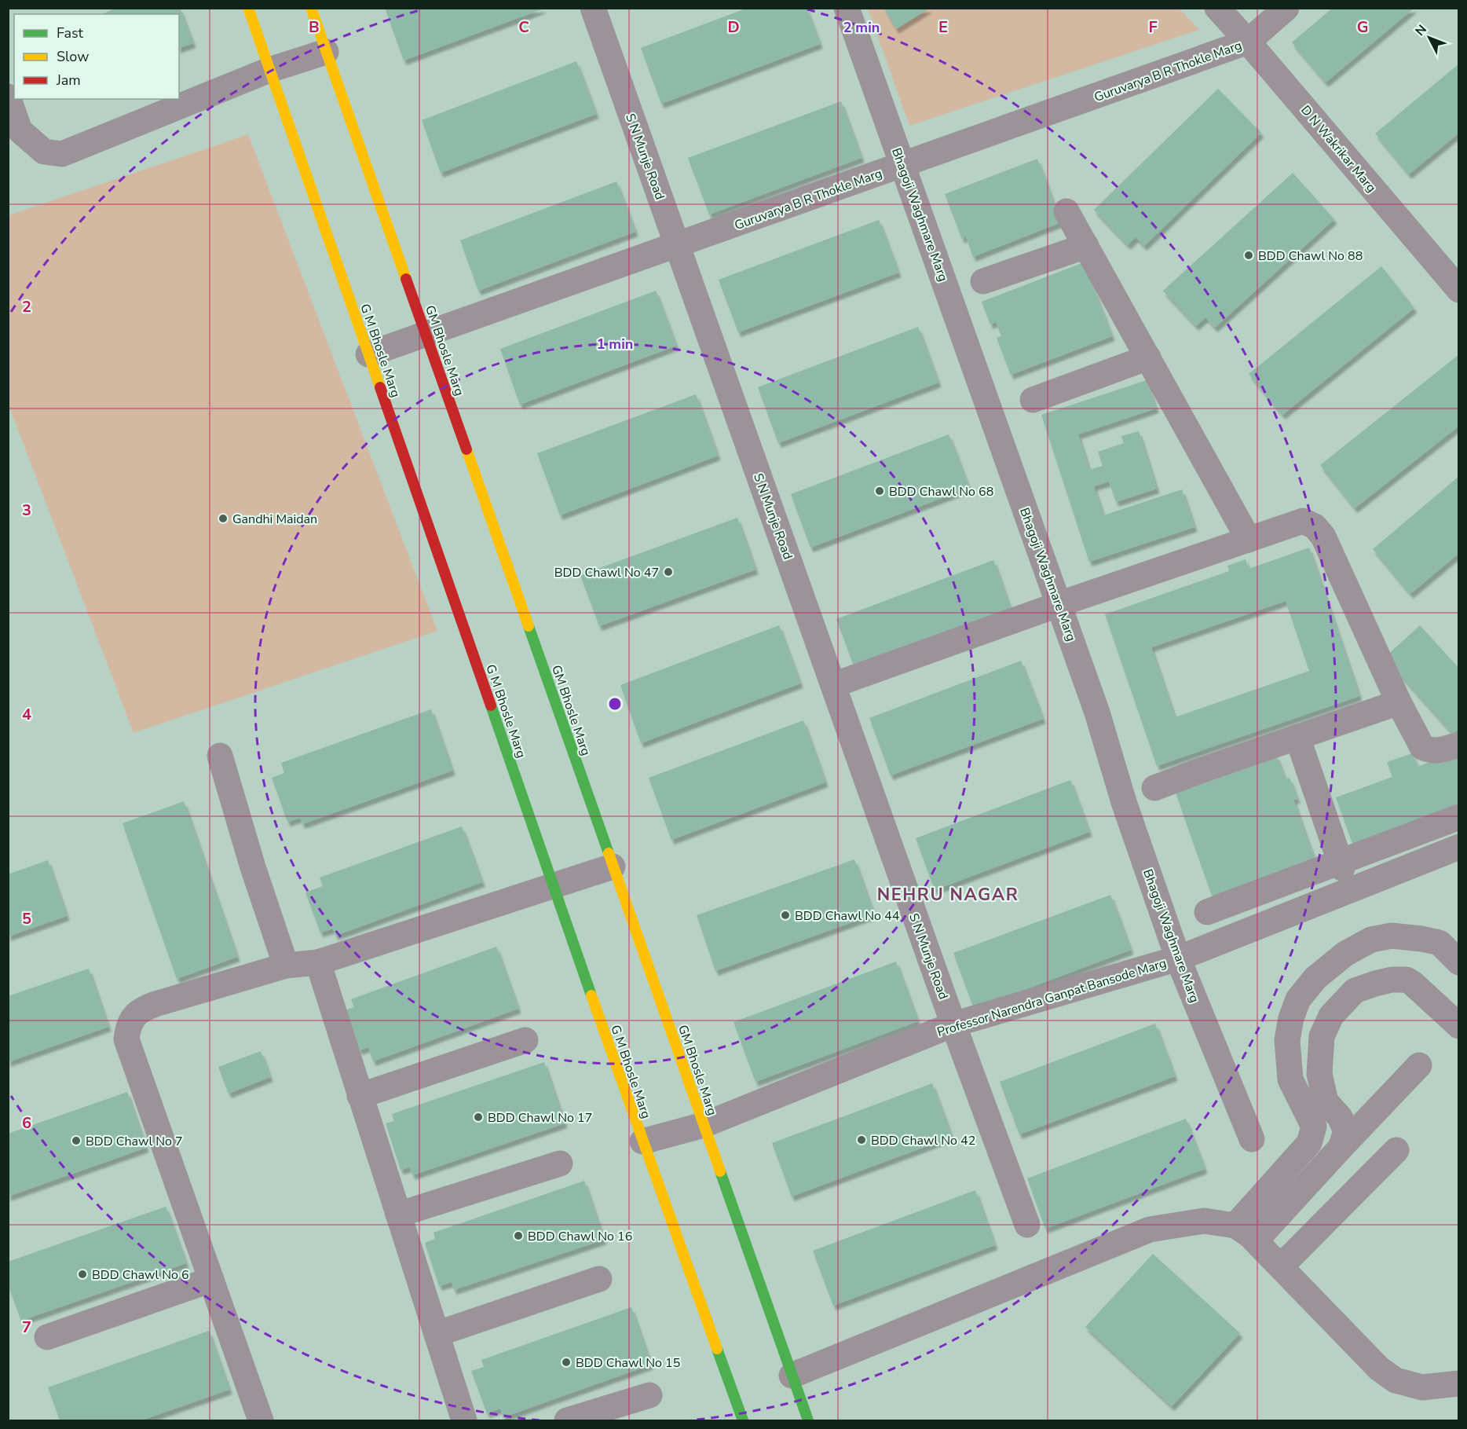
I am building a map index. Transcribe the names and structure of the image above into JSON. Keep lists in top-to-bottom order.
{
  "streets": {
    "main road": ["G M Bhosle Marg", "GM Bhosle Marg"],
    "street": [
      "Guruvarya B R Thokle Marg",
      "D N Wakrikar Marg",
      "S N Munje Road",
      "Bhagoji Waghmare Marg",
      "Professor Narendra Ganpat Bansode Marg"
    ]
  },
  "crossings": [
    ["Guruvarya B R Thokle Marg", "D N Wakrikar Marg"],
    ["Guruvarya B R Thokle Marg", "S N Munje Road"],
    ["Guruvarya B R Thokle Marg", "Bhagoji Waghmare Marg"],
    ["Guruvarya B R Thokle Marg", "G M Bhosle Marg"],
    ["Guruvarya B R Thokle Marg", "GM Bhosle Marg"],
    ["S N Munje Road", "Professor Narendra Ganpat Bansode Marg"],
    ["Bhagoji Waghmare Marg", "Professor Narendra Ganpat Bansode Marg"],
    ["G M Bhosle Marg", "Professor Narendra Ganpat Bansode Marg"],
    ["GM Bhosle Marg", "Professor Narendra Ganpat Bansode Marg"]
  ],
  "districts": ["NEHRU NAGAR"],
  "places": [
    "BDD Chawl No 88",
    "BDD Chawl No 68",
    "Gandhi Maidan",
    "BDD Chawl No 47",
    "BDD Chawl No 44",
    "BDD Chawl No 17",
    "BDD Chawl No 42",
    "BDD Chawl No 7",
    "BDD Chawl No 16",
    "BDD Chawl No 6",
    "BDD Chawl No 15"
  ],
  "legend": ["Fast", "Slow", "Jam"],
  "north": "top left",
  "grid": {
    "columns": [
      "B",
      "C",
      "D",
      "E",
      "F",
      "G"
    ],
    "rows": [
      "2",
      "3",
      "4",
      "5",
      "6",
      "7"
    ]
  },
  "rings": ["2 min", "1 min"]
}
